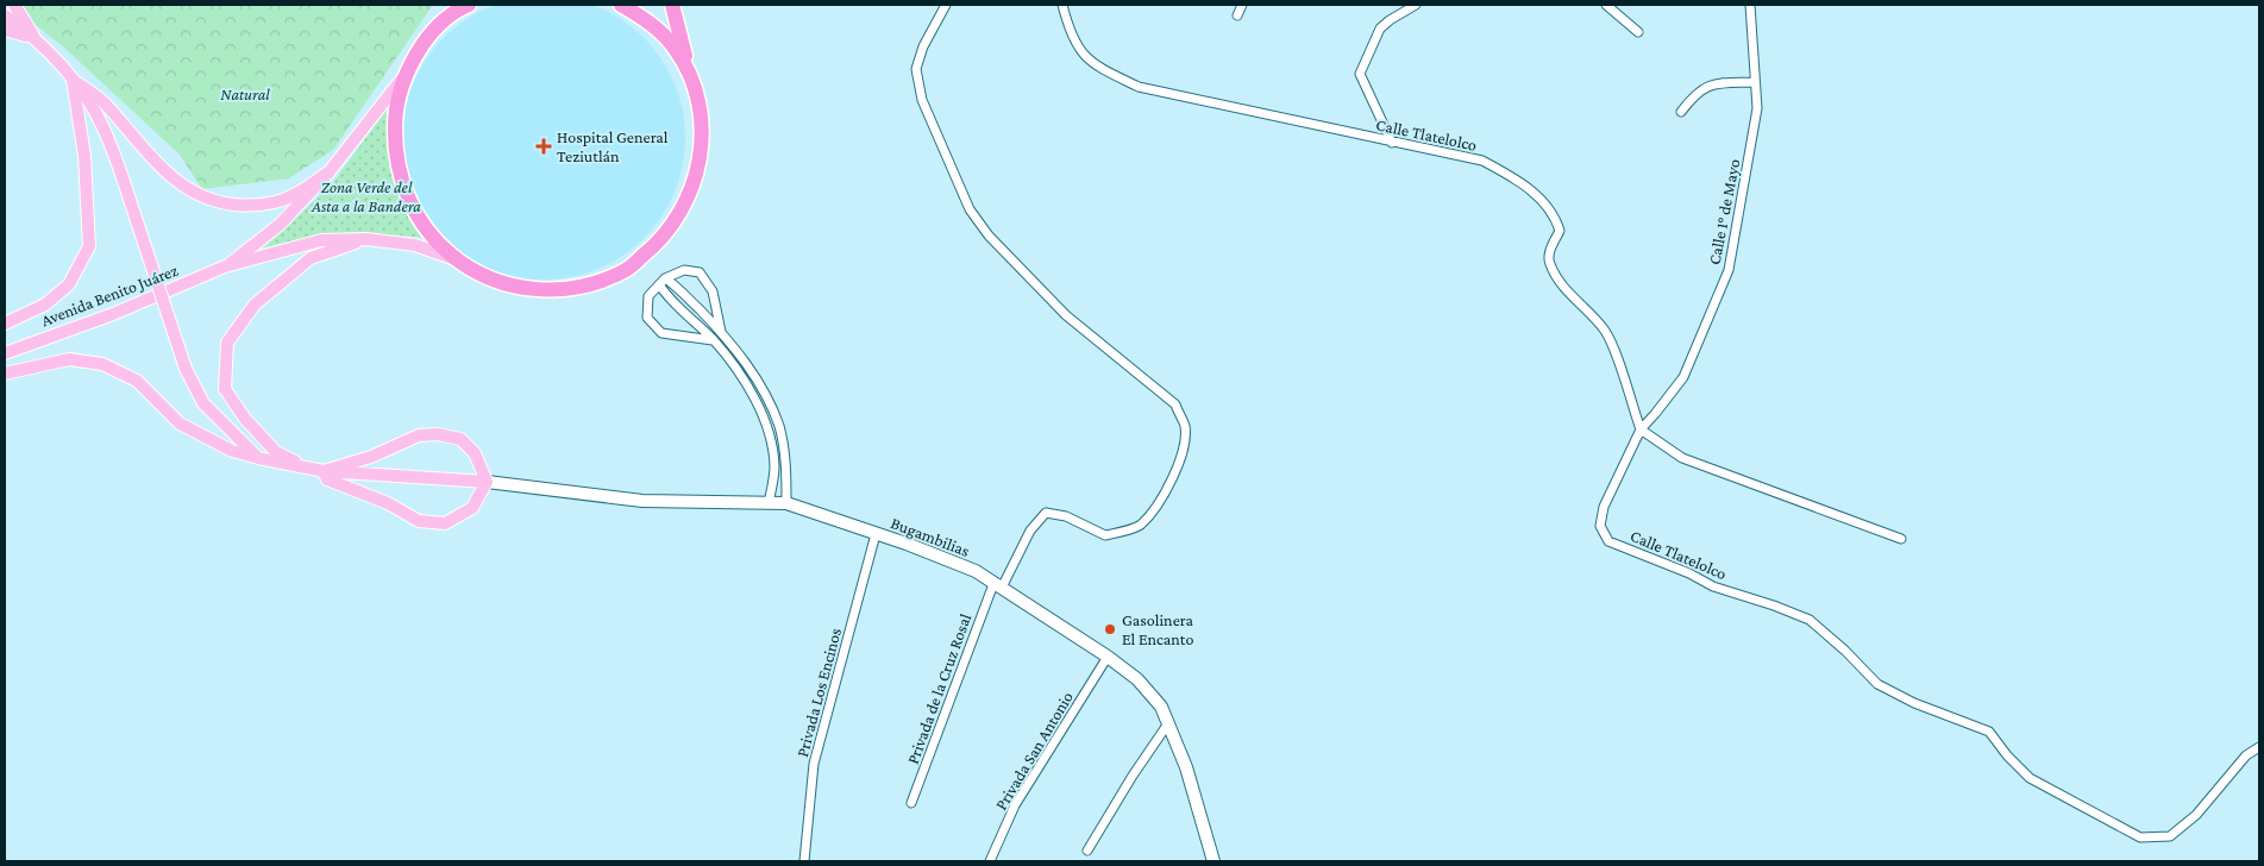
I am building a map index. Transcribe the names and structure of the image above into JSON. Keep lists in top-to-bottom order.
{
  "streets": {
    "main road": ["Avenida Benito Juárez", "Bugambilias"],
    "street": [
      "Calle Tlatelolco",
      "Calle 1° de Mayo",
      "Privada de la Cruz Rosal",
      "Privada Los Encinos",
      "Privada San Antonio"
    ]
  },
  "crossings": [
    ["Calle Tlatelolco", "Calle 1° de Mayo"],
    ["Bugambilias", "Privada de la Cruz Rosal"],
    ["Bugambilias", "Privada Los Encinos"],
    ["Bugambilias", "Privada San Antonio"]
  ],
  "parks": ["Natural", "Zona Verde del Asta a la Bandera"],
  "places": {
    "health": ["Hospital General Teziutlán"],
    "other": ["Gasolinera El Encanto"]
  }
}
